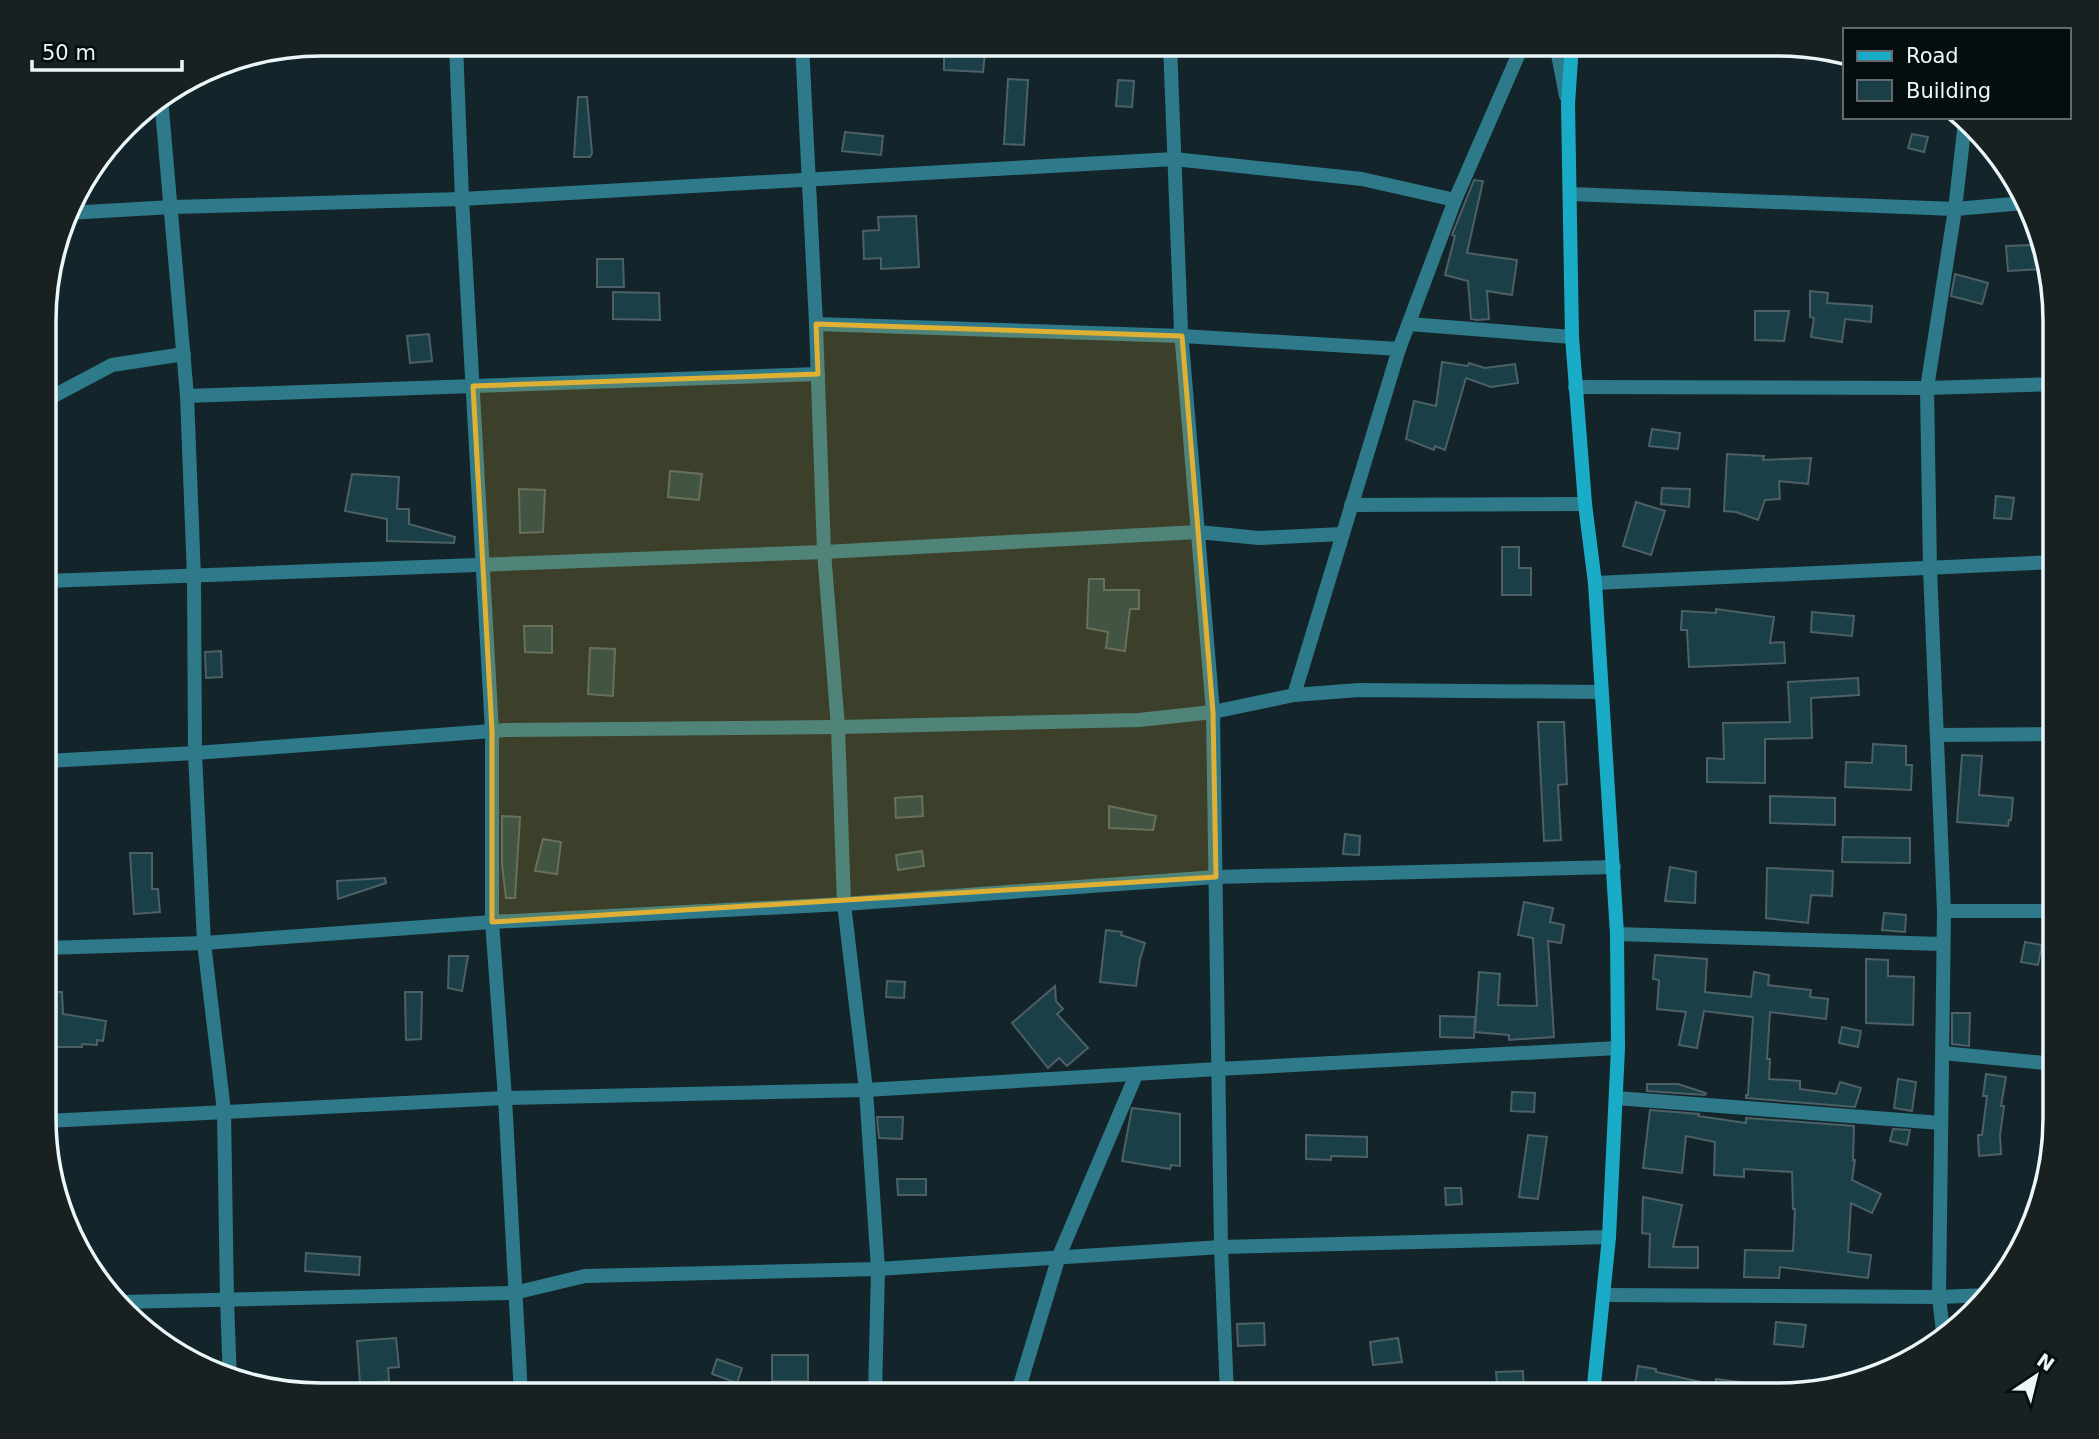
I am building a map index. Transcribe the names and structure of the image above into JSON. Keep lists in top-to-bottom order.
{
  "legend": ["Road", "Building"],
  "scale_bar": "50 m",
  "north": "top right"
}
